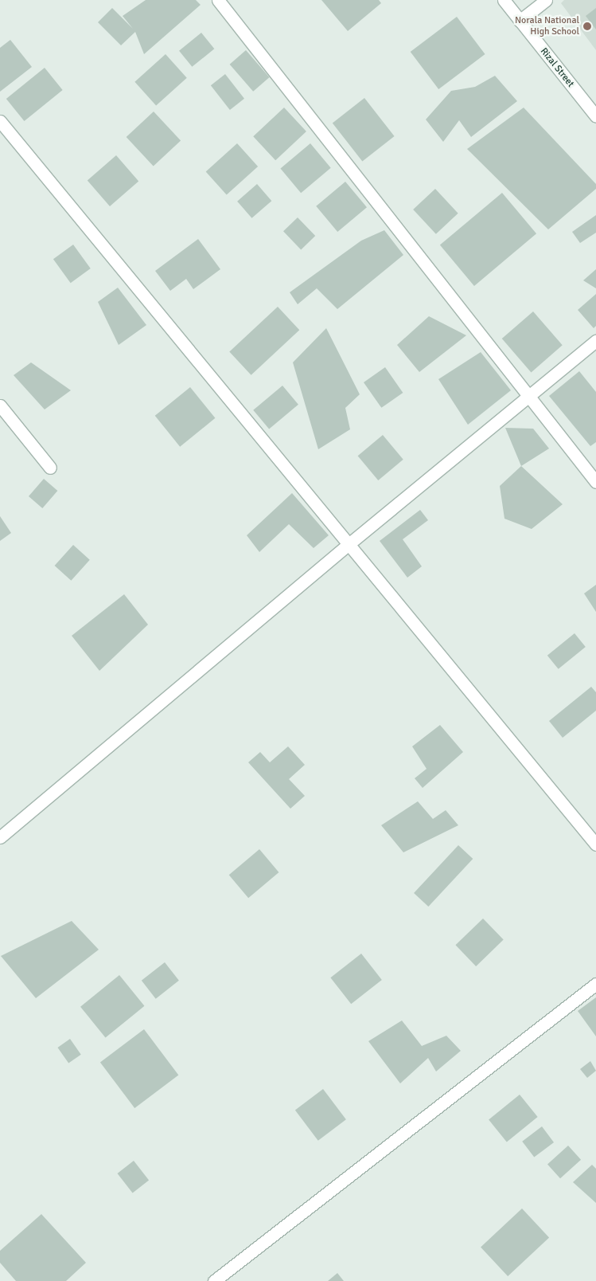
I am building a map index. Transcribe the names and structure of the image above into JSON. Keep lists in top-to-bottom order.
{
  "streets": {
    "street": ["Rizal Street"]
  },
  "places": ["Norala National High School"]
}
